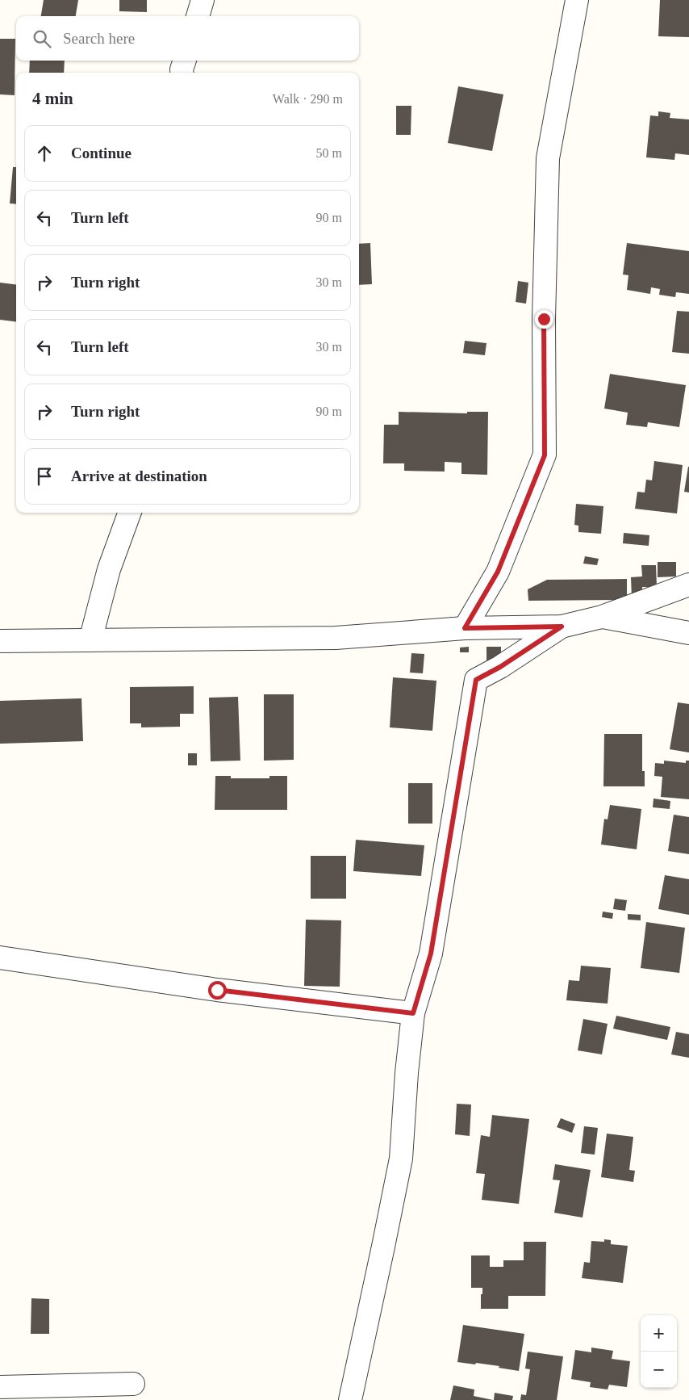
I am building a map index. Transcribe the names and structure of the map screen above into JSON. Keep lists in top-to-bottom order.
{
  "page": {
    "search": "Search here",
    "heading": ["4 min", "Walk · 290 m"],
    "list": [
      ["Continue", "50 m"],
      ["Turn left", "90 m"],
      ["Turn right", "30 m"],
      ["Turn left", "30 m"],
      ["Turn right", "90 m"],
      "Arrive at destination"
    ],
    "map_buttons": ["+", "−"]
  }
}
